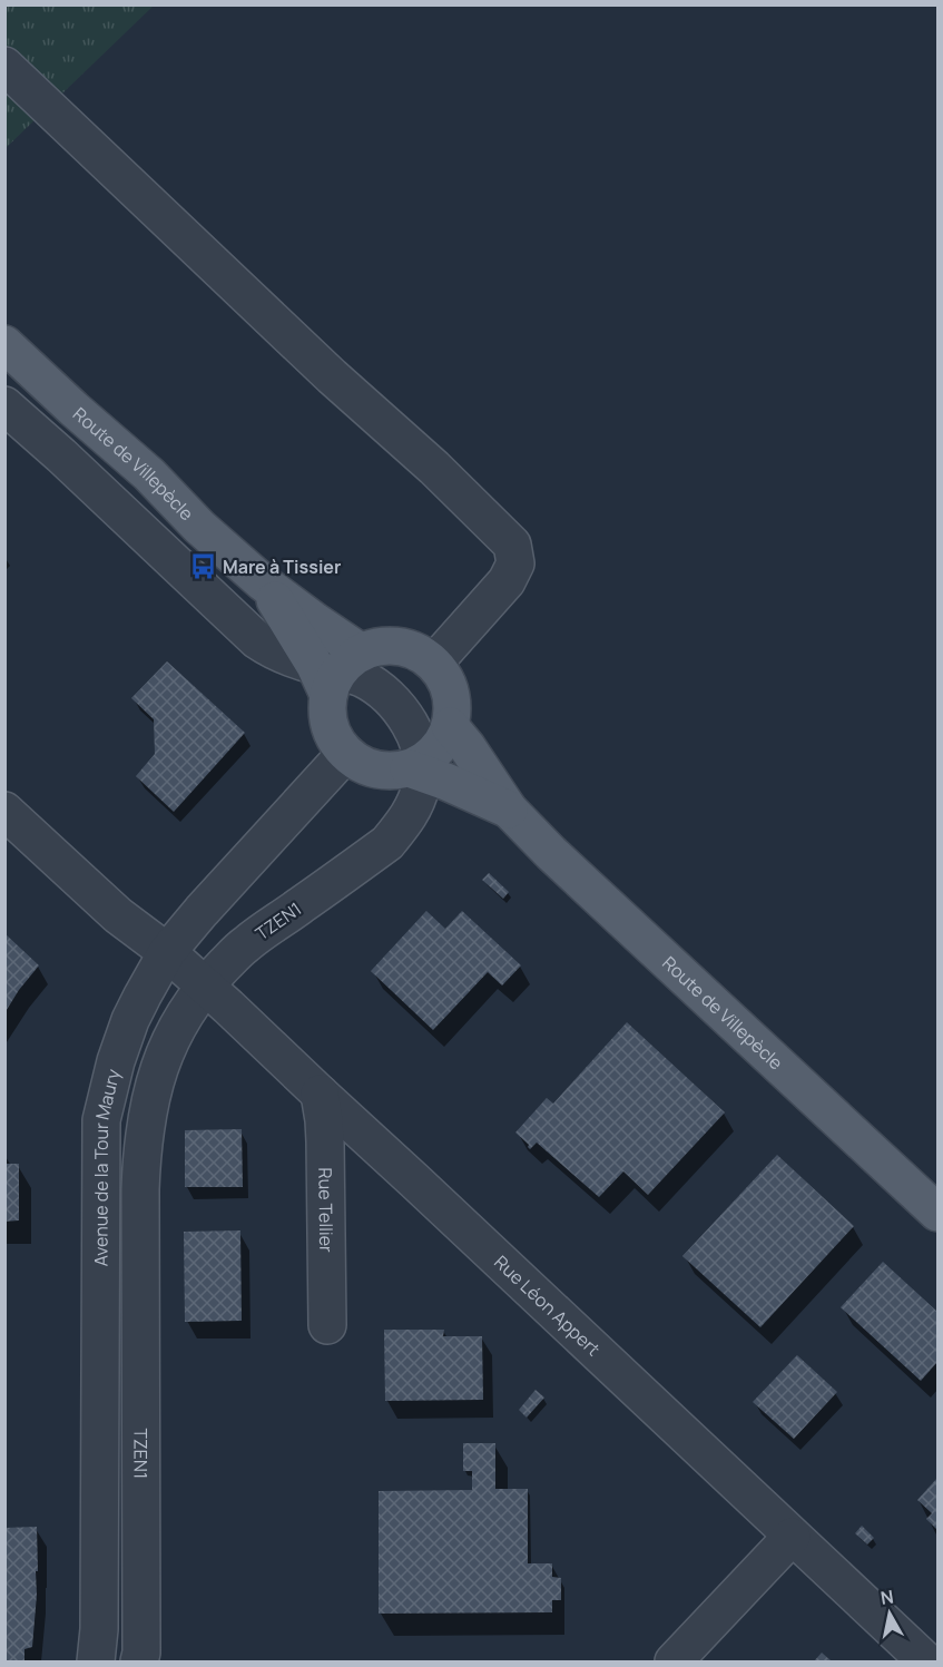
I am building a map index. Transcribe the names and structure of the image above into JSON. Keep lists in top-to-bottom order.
{
  "streets": {
    "main road": ["Route de Villepècle"],
    "street": [
      "TZEN1",
      "Avenue de la Tour Maury",
      "Rue Tellier",
      "Rue Léon Appert"
    ]
  },
  "crossings": [
    ["Route de Villepècle", "TZEN1"],
    ["TZEN1", "Rue Léon Appert"],
    ["Avenue de la Tour Maury", "Rue Léon Appert"],
    ["Rue Tellier", "Rue Léon Appert"]
  ],
  "places": {
    "bus stop": ["Mare à Tissier"]
  },
  "north": "top"
}
